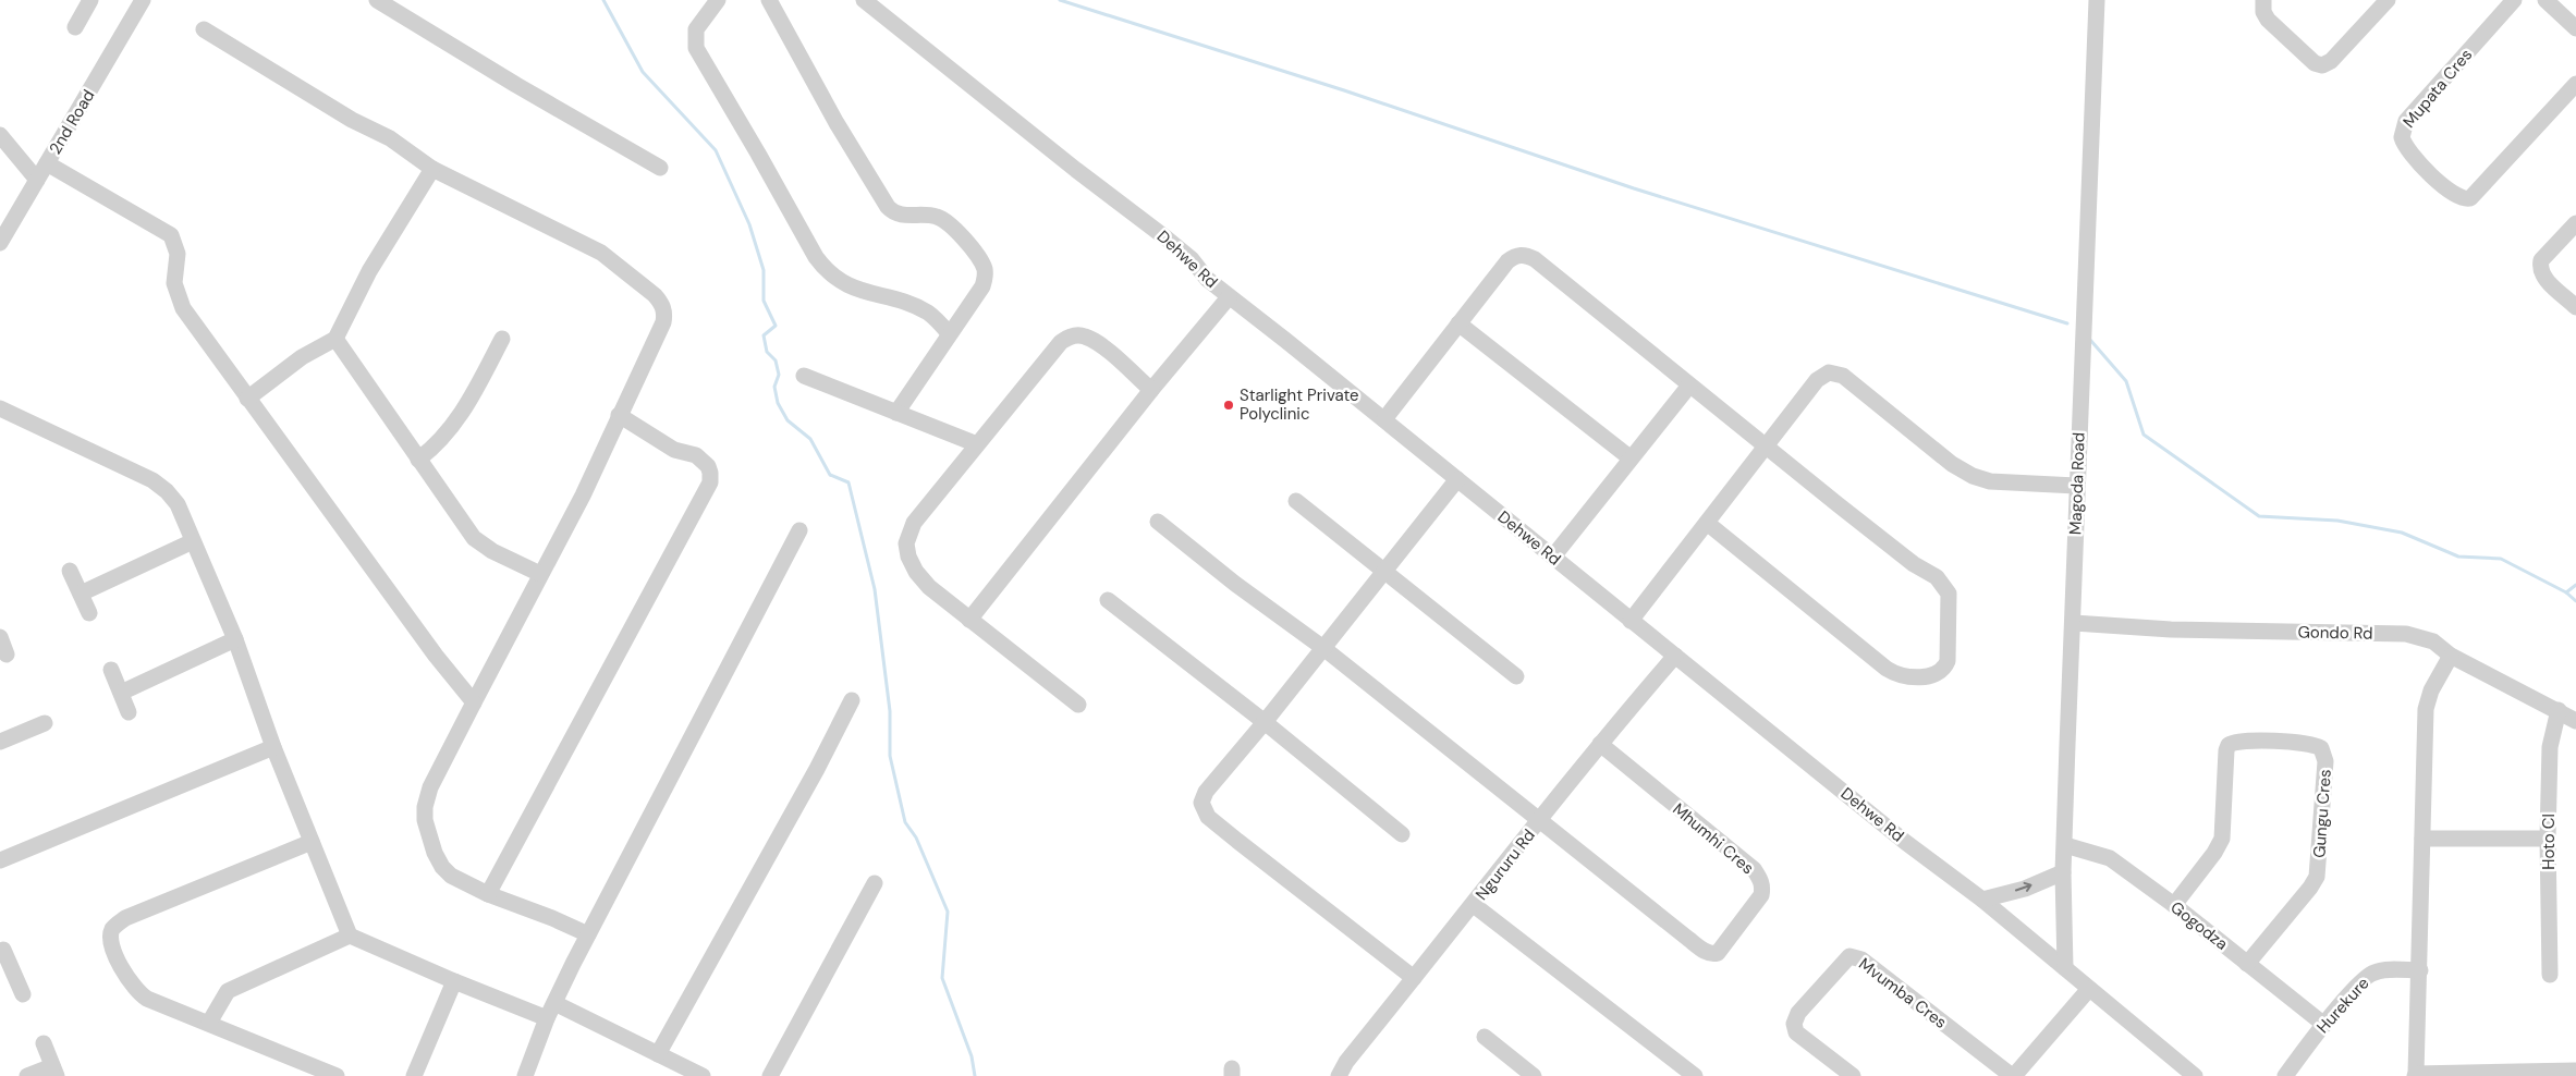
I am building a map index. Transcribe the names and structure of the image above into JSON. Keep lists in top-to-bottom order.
{
  "streets": {
    "street": [
      "Mupata Cres",
      "2nd Road",
      "Dehwe Rd",
      "Magoda Road",
      "Gondo Rd",
      "Gungu Cres",
      "Mhumhi Cres",
      "Hoto Cl",
      "Ngururu Rd",
      "Gogodza",
      "Mvumba Cres",
      "Hurekure"
    ]
  },
  "crossings": [
    ["Dehwe Rd", "Magoda Road"],
    ["Dehwe Rd", "Ngururu Rd"],
    ["Magoda Road", "Gondo Rd"],
    ["Magoda Road", "Gogodza"],
    ["Gondo Rd", "Hoto Cl"],
    ["Gungu Cres", "Gogodza"],
    ["Mhumhi Cres", "Ngururu Rd"],
    ["Gogodza", "Hurekure"]
  ],
  "places": ["Starlight Private Polyclinic"]
}
